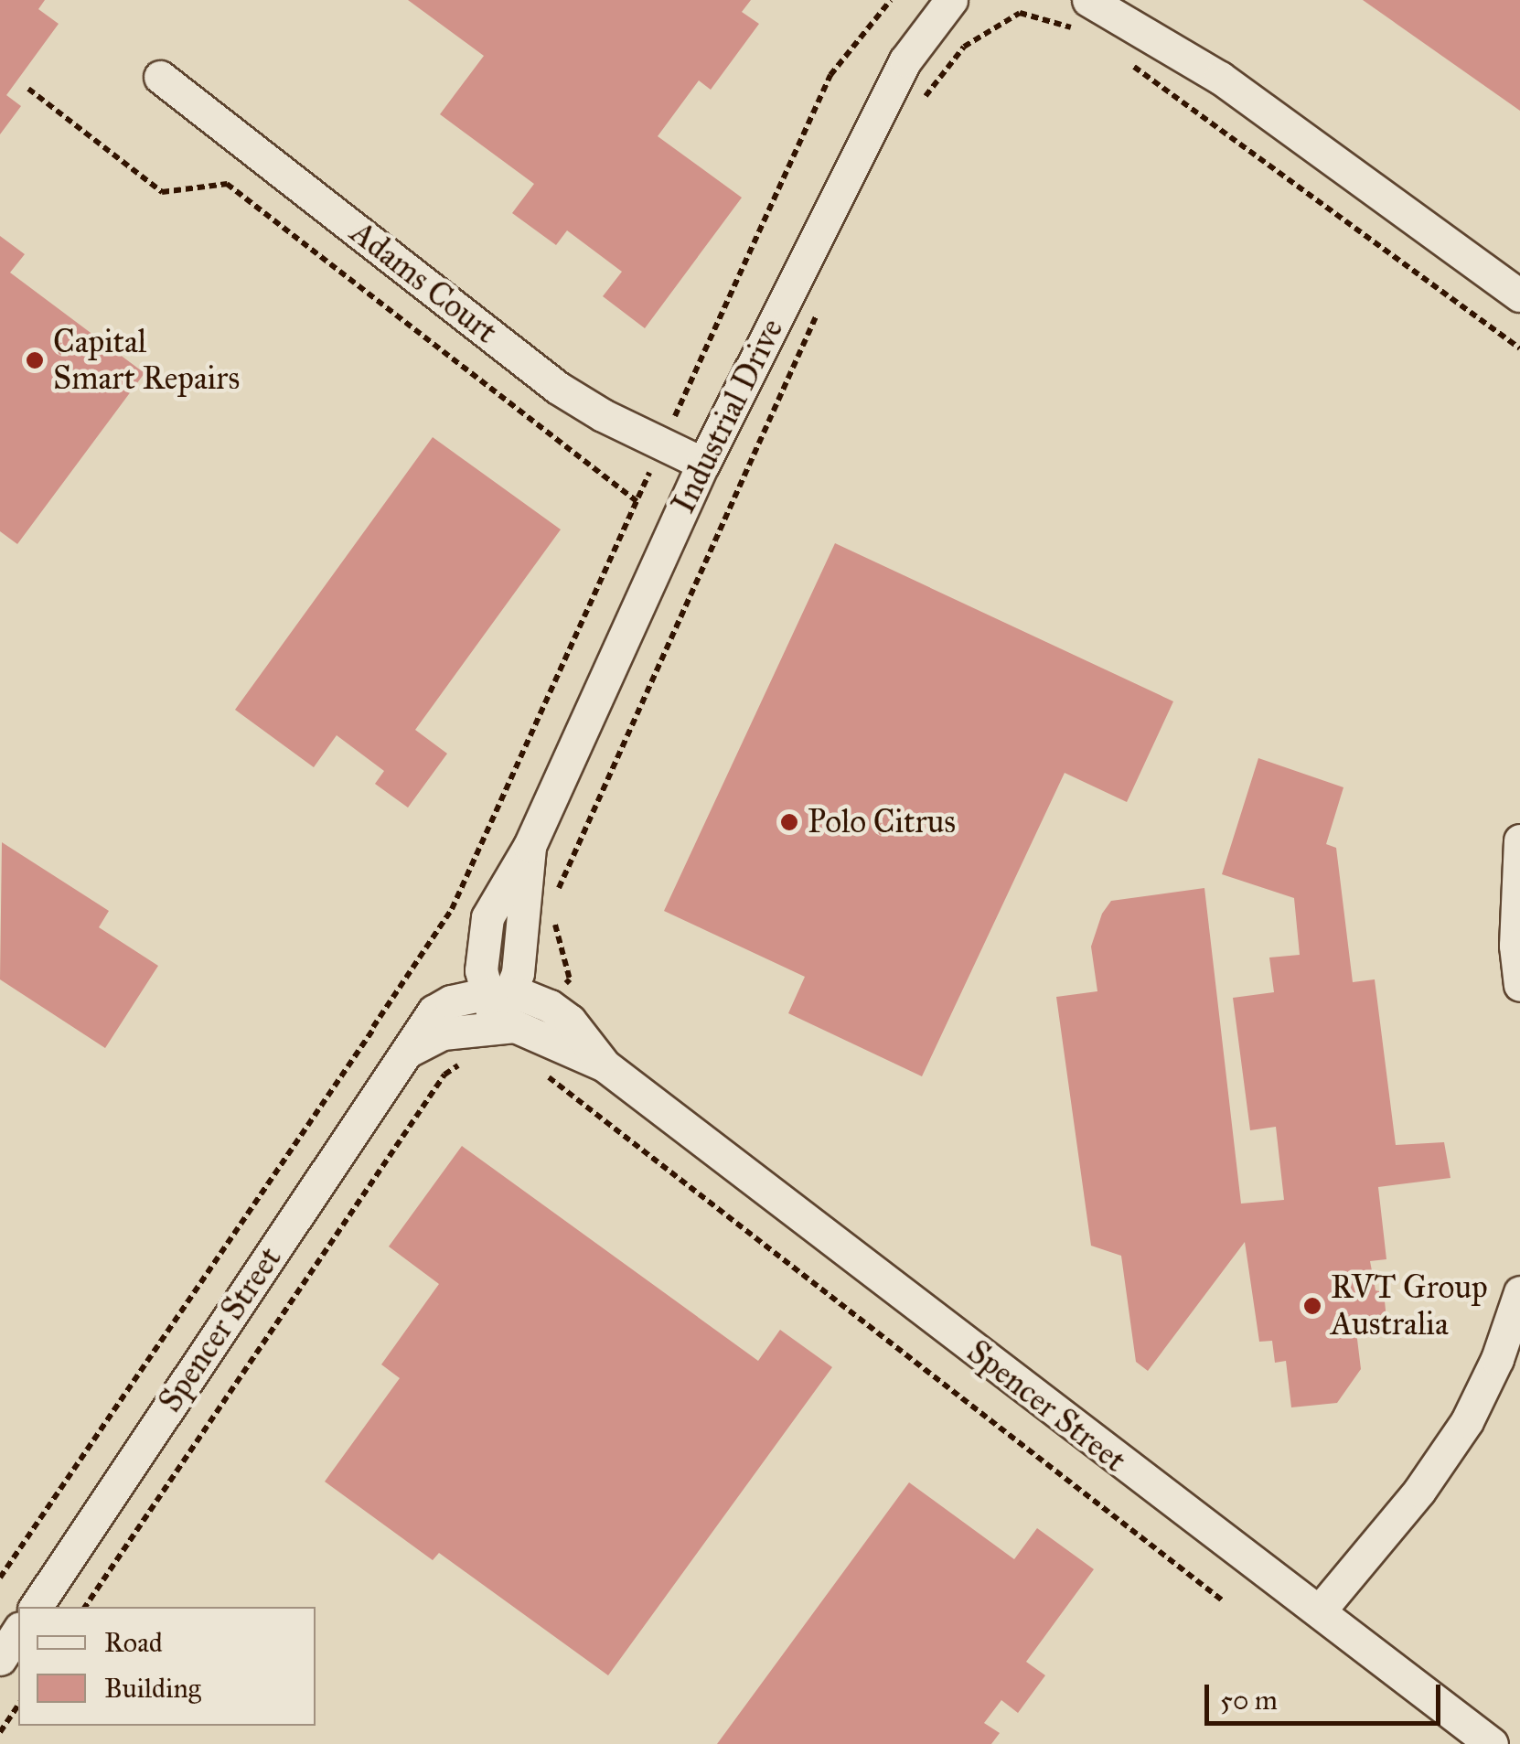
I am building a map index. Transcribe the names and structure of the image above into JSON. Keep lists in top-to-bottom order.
{
  "streets": {
    "street": ["Adams Court", "Industrial Drive", "Spencer Street"]
  },
  "crossings": [
    ["Adams Court", "Industrial Drive"],
    ["Industrial Drive", "Spencer Street"]
  ],
  "places": ["Capital Smart Repairs", "Polo Citrus", "RVT Group Australia"],
  "legend": ["Road", "Building"],
  "scale_bar": "50 m"
}
